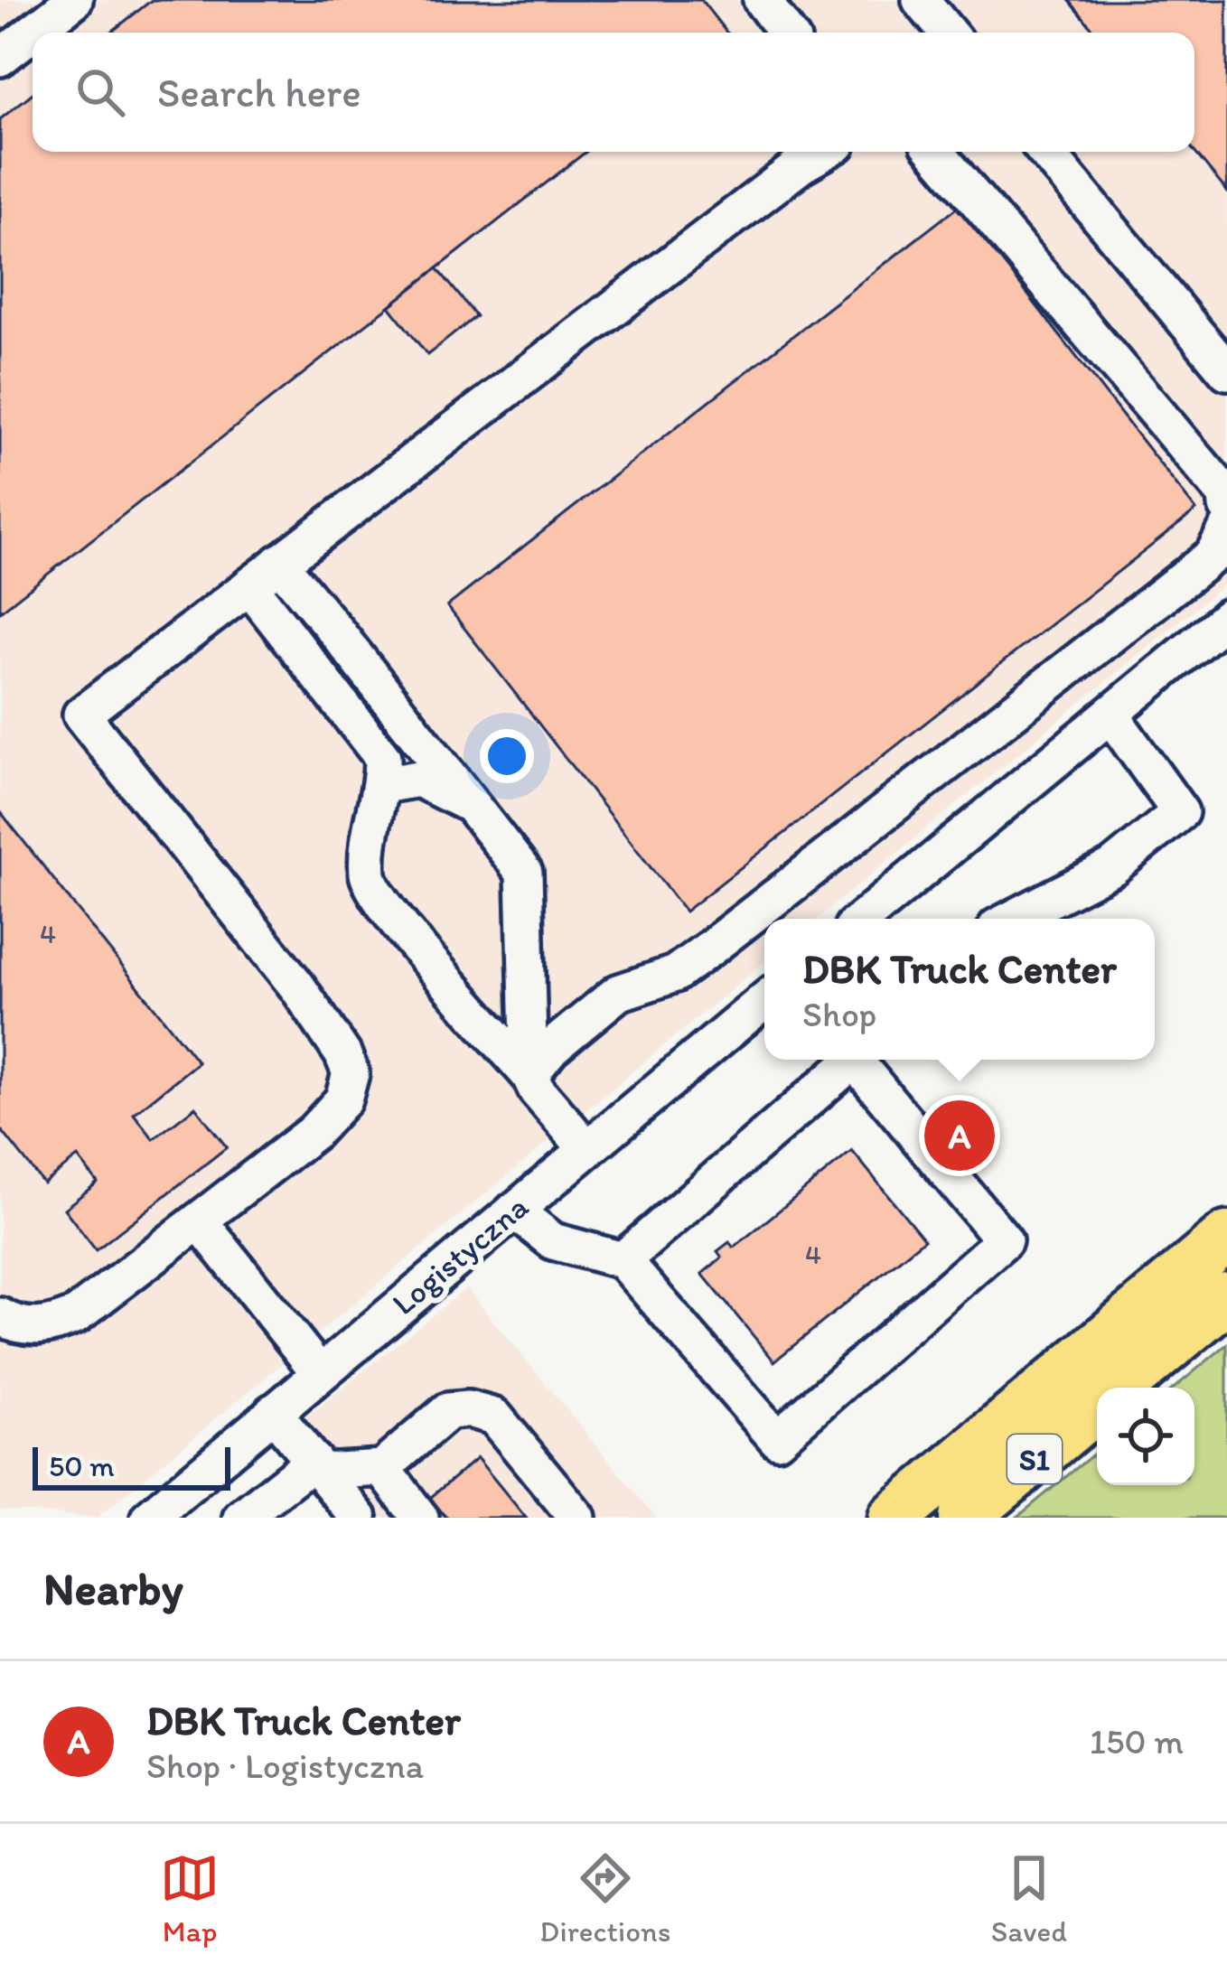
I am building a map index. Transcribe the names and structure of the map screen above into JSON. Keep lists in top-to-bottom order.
{
  "streets": {
    "highway": ["S1"],
    "street": ["Logistyczna"]
  },
  "house_numbers": ["4", "4"],
  "scale_bar": "50 m",
  "page": {
    "search": "Search here",
    "popup": ["DBK Truck Center", "Shop"],
    "pins": "A",
    "scale": "50 m",
    "heading": "Nearby",
    "list": [
      {
        "mark": "A",
        "name": "DBK Truck Center",
        "note": "Shop · Logistyczna",
        "value": "150 m"
      }
    ],
    "nav": ["Map", "Directions", "Saved"]
  }
}
